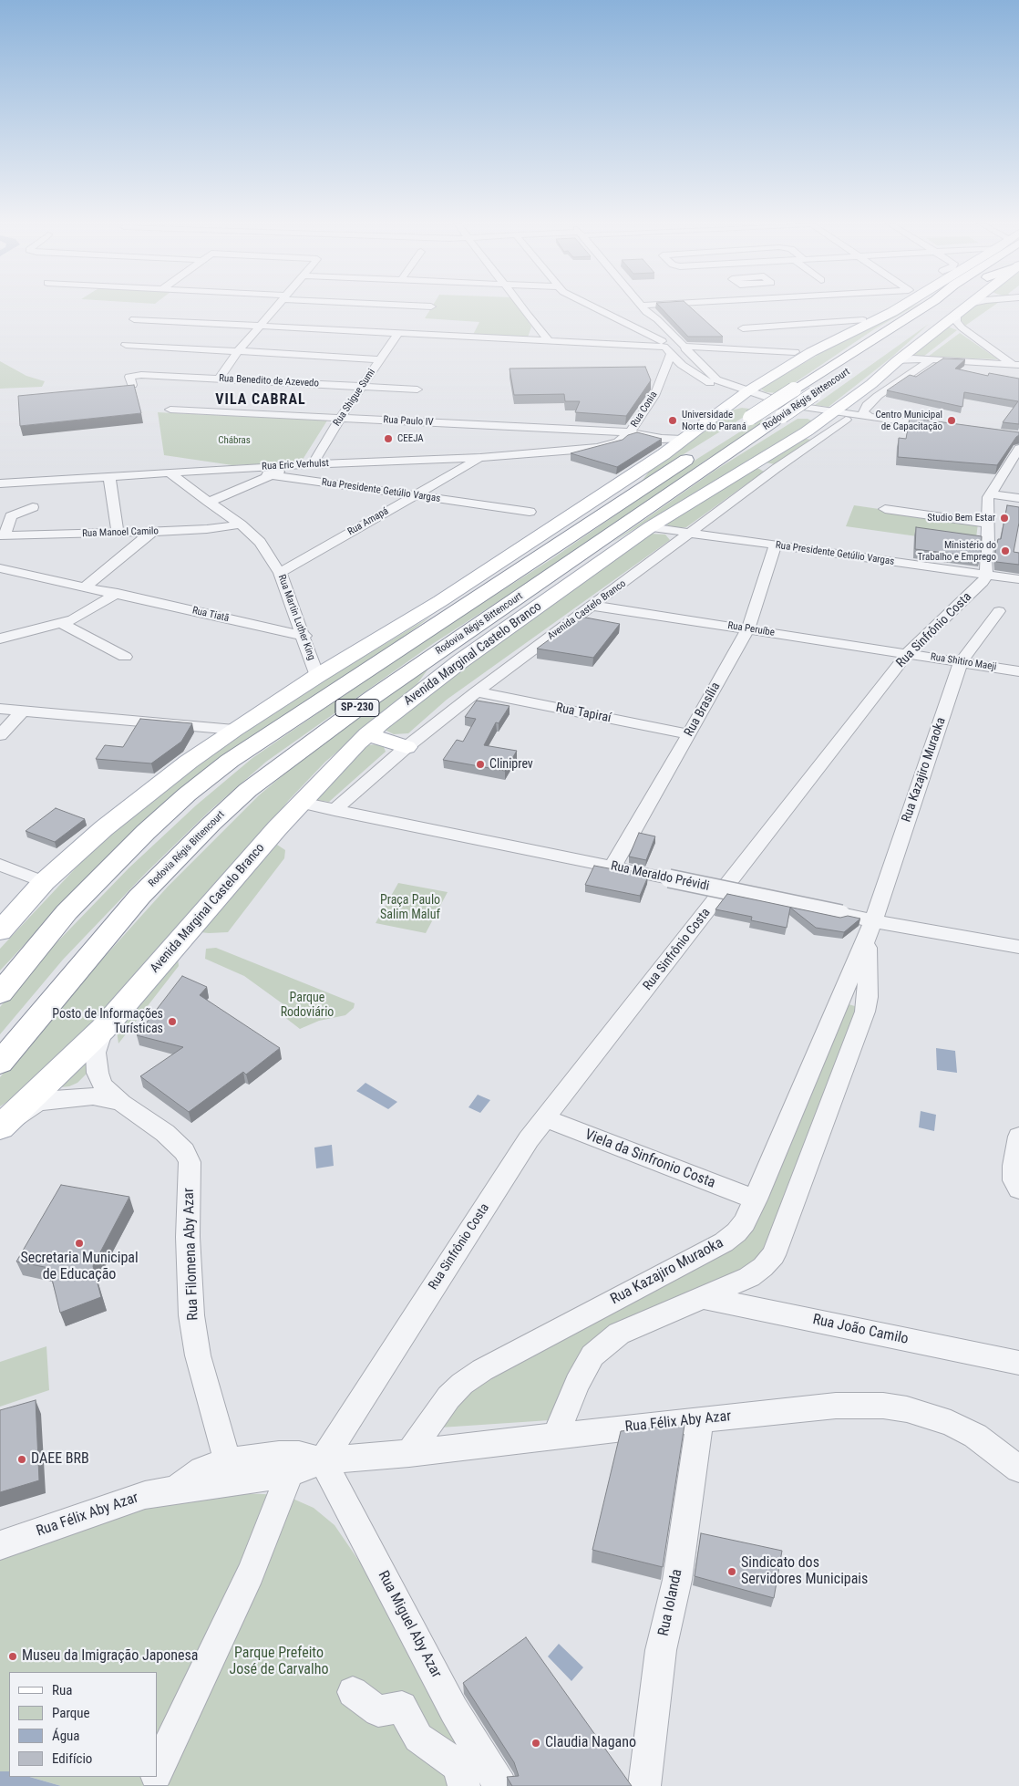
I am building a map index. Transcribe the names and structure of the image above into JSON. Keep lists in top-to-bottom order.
{
  "streets": {
    "main road": ["Rodovia Régis Bittencourt", "Avenida Marginal Castelo Branco", "SP-230"],
    "street": [
      "Rua Benedito de Azevedo",
      "Rua Shigue Sumi",
      "Rua Conia",
      "Rua Paulo IV",
      "Rua Eric Verhulst",
      "Rua Presidente Getúlio Vargas",
      "Rua Amapá",
      "Rua Manoel Camilo",
      "Avenida Castelo Branco",
      "Rua Tiatã",
      "Rua Martin Luther King",
      "Rua Peruíbe",
      "Rua Sinfrônio Costa",
      "Rua Shitiro Maeji",
      "Rua Brasília",
      "Rua Tapiraí",
      "Rua Kazajiro Muraoka",
      "Rua Meraldo Prévidi",
      "Viela da Sinfronio Costa",
      "Rua Filomena Aby Azar",
      "Rua João Camilo",
      "Rua Félix Aby Azar",
      "Rua Iolanda",
      "Rua Miguel Aby Azar"
    ]
  },
  "crossings": [
    ["Rua Benedito de Azevedo", "Rua Shigue Sumi"],
    ["Rua Shigue Sumi", "Rua Paulo IV"],
    ["Rua Shigue Sumi", "Rua Eric Verhulst"],
    ["Rua Conia", "Rua Paulo IV"],
    ["Rua Conia", "Rua Eric Verhulst"],
    ["Rua Eric Verhulst", "Rua Presidente Getúlio Vargas"],
    ["Rua Eric Verhulst", "Rua Amapá"],
    ["Rua Eric Verhulst", "Rua Martin Luther King"],
    ["Rua Presidente Getúlio Vargas", "Rua Amapá"],
    ["Rua Presidente Getúlio Vargas", "Avenida Castelo Branco"],
    ["Rua Presidente Getúlio Vargas", "Rua Sinfrônio Costa"],
    ["Rua Presidente Getúlio Vargas", "Avenida Marginal Castelo Branco"],
    ["Rua Presidente Getúlio Vargas", "Rua Brasília"],
    ["Rua Amapá", "Rua Martin Luther King"],
    ["Rua Manoel Camilo", "Rua Martin Luther King"],
    ["Avenida Castelo Branco", "Rua Peruíbe"],
    ["Avenida Castelo Branco", "Avenida Marginal Castelo Branco"],
    ["Avenida Castelo Branco", "Rua Tapiraí"],
    ["Avenida Castelo Branco", "Rua Meraldo Prévidi"],
    ["Rua Tiatã", "Rua Martin Luther King"],
    ["Rua Peruíbe", "Rua Sinfrônio Costa"],
    ["Rua Peruíbe", "Rua Shitiro Maeji"],
    ["Rua Peruíbe", "Rua Brasília"],
    ["Rua Sinfrônio Costa", "Rua Shitiro Maeji"],
    ["Rua Sinfrônio Costa", "Viela da Sinfronio Costa"],
    ["Rua Sinfrônio Costa", "Rua Félix Aby Azar"],
    ["Rua Sinfrônio Costa", "Rua Miguel Aby Azar"],
    ["Avenida Marginal Castelo Branco", "Rua Meraldo Prévidi"],
    ["Avenida Marginal Castelo Branco", "Rua Filomena Aby Azar"],
    ["Rua Shitiro Maeji", "Rua Kazajiro Muraoka"],
    ["Rua Brasília", "Rua Tapiraí"],
    ["Rua Brasília", "Rua Meraldo Prévidi"],
    ["Rua Kazajiro Muraoka", "Rua Meraldo Prévidi"],
    ["Rua Kazajiro Muraoka", "Viela da Sinfronio Costa"],
    ["Rua Kazajiro Muraoka", "Rua João Camilo"],
    ["Rua Kazajiro Muraoka", "Rua Félix Aby Azar"],
    ["Rua Filomena Aby Azar", "Rua Félix Aby Azar"],
    ["Rua Félix Aby Azar", "Rua Iolanda"],
    ["Rua Félix Aby Azar", "Rua Miguel Aby Azar"]
  ],
  "districts": ["VILA CABRAL"],
  "parks": [
    "Chábras",
    "Praça Paulo Salim Maluf",
    "Parque Rodoviário",
    "Parque Prefeito José de Carvalho"
  ],
  "places": [
    "Universidade Norte do Paraná",
    "Centro Municipal de Capacitação",
    "CEEJA",
    "Studio Bem Estar",
    "Ministério do Trabalho e Emprego",
    "Cliniprev",
    "Posto de Informações Turísticas",
    "Secretaria Municipal de Educação",
    "DAEE BRB",
    "Sindicato dos Servidores Municipais",
    "Museu da Imigração Japonesa",
    "Claudia Nagano"
  ],
  "legend": [
    "Rua",
    "Parque",
    "Água",
    "Edifício"
  ]
}
